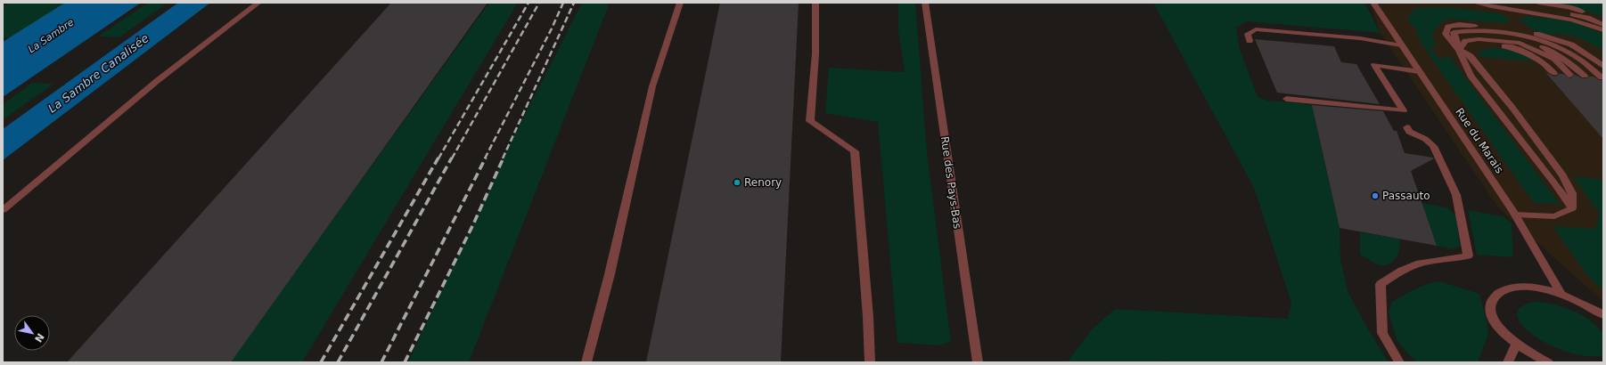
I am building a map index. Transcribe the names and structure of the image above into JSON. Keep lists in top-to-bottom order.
{
  "streets": {
    "street": ["Rue du Marais", "Rue des Pays-Bas"]
  },
  "water": ["La Sambre", "La Sambre Canalisée"],
  "places": ["Renory", "Passauto"],
  "north": "bottom right"
}
